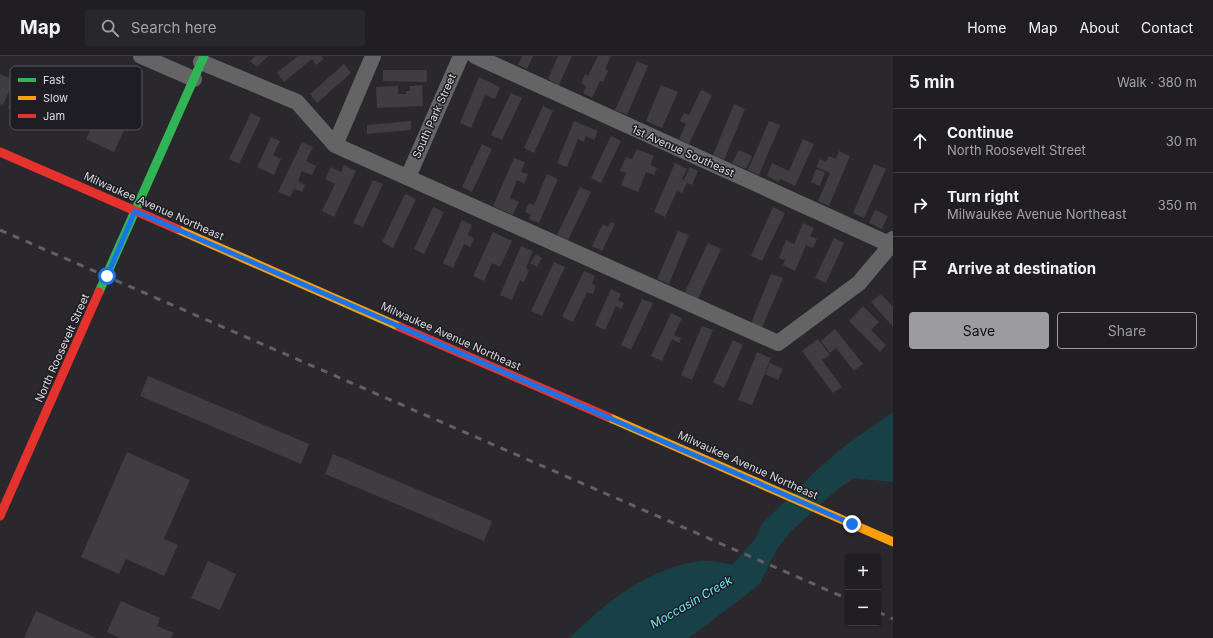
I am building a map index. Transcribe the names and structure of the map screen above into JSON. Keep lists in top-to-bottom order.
{
  "streets": {
    "street": [
      "South Park Street",
      "1st Avenue Southeast",
      "Milwaukee Avenue Northeast",
      "North Roosevelt Street"
    ]
  },
  "crossings": [
    ["Milwaukee Avenue Northeast", "North Roosevelt Street"]
  ],
  "water": ["Moccasin Creek"],
  "legend": ["Fast", "Slow", "Jam"],
  "page": {
    "header": "Map",
    "search": "Search here",
    "nav": [
      "Home",
      "Map",
      "About",
      "Contact"
    ],
    "heading": ["5 min", "Walk · 380 m"],
    "list": [
      ["Continue", "North Roosevelt Street", "30 m"],
      ["Turn right", "Milwaukee Avenue Northeast", "350 m"],
      "Arrive at destination"
    ],
    "buttons": ["Save", "Share"],
    "map_buttons": ["+", "−"]
  }
}
